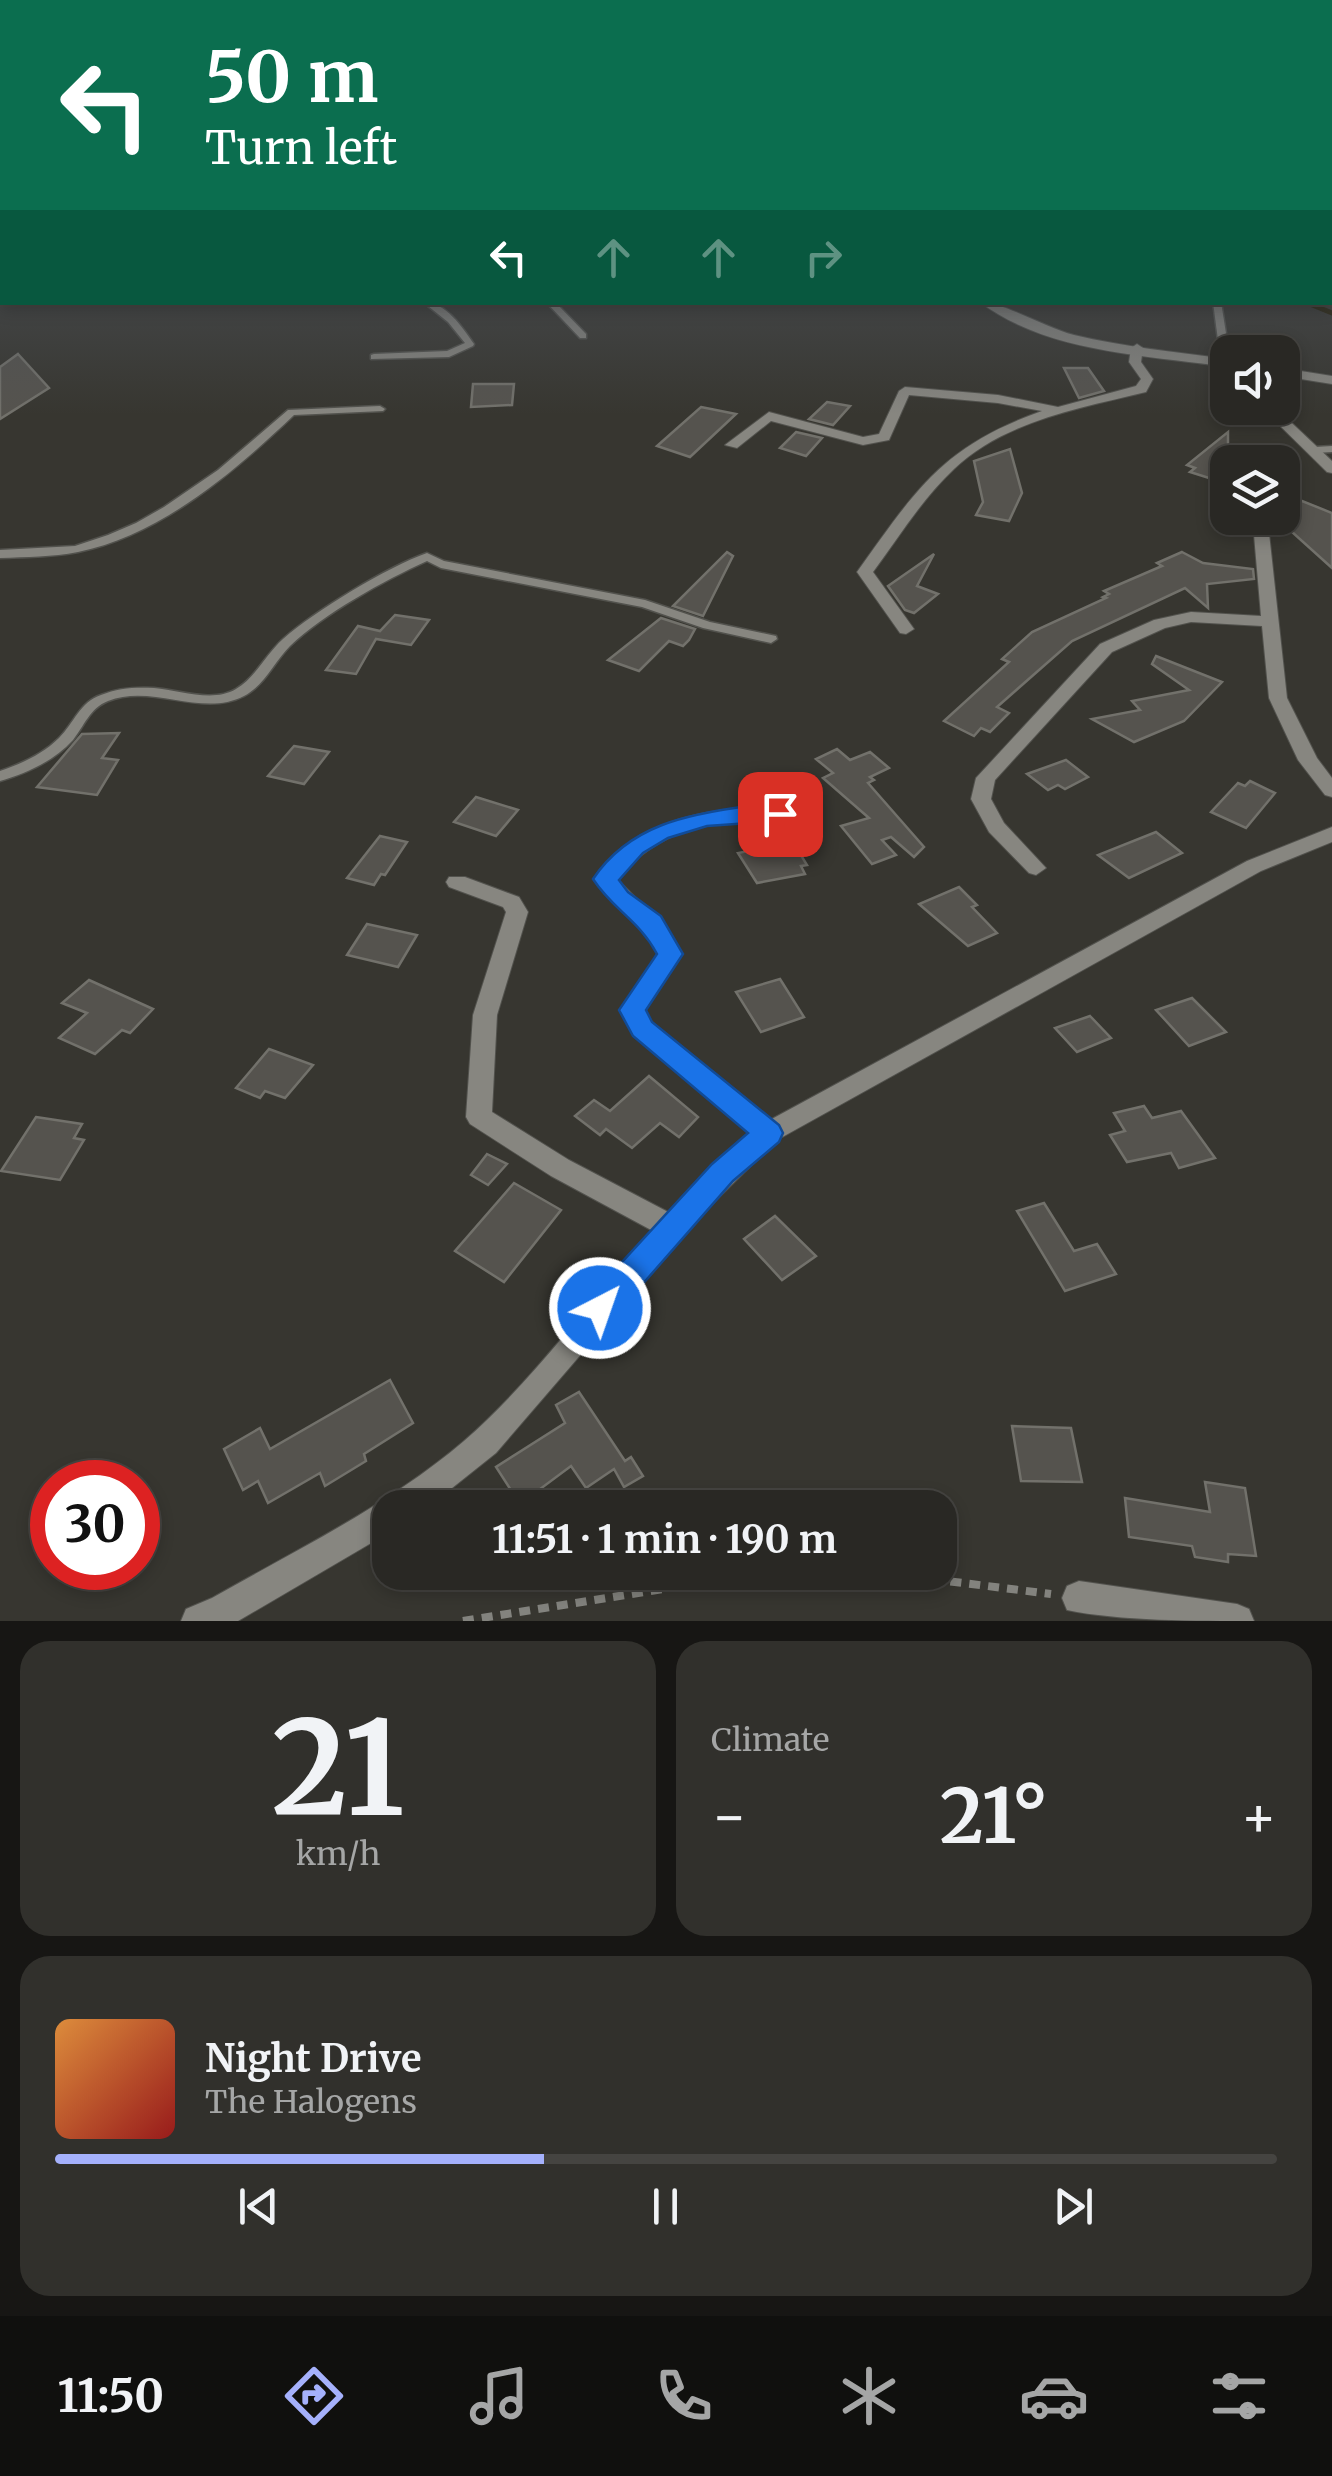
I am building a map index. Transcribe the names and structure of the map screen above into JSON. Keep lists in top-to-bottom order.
{
  "page": {
    "turn": ["50 m", "Turn left"],
    "limit": "30",
    "trip": "11:51 · 1 min · 190 m",
    "tile": [
      ["21", "km/h"],
      "Climate"
    ],
    "heat": ["−", "21°", "+"],
    "song": ["Night Drive", "The Halogens"],
    "tabs": "11:50"
  }
}
